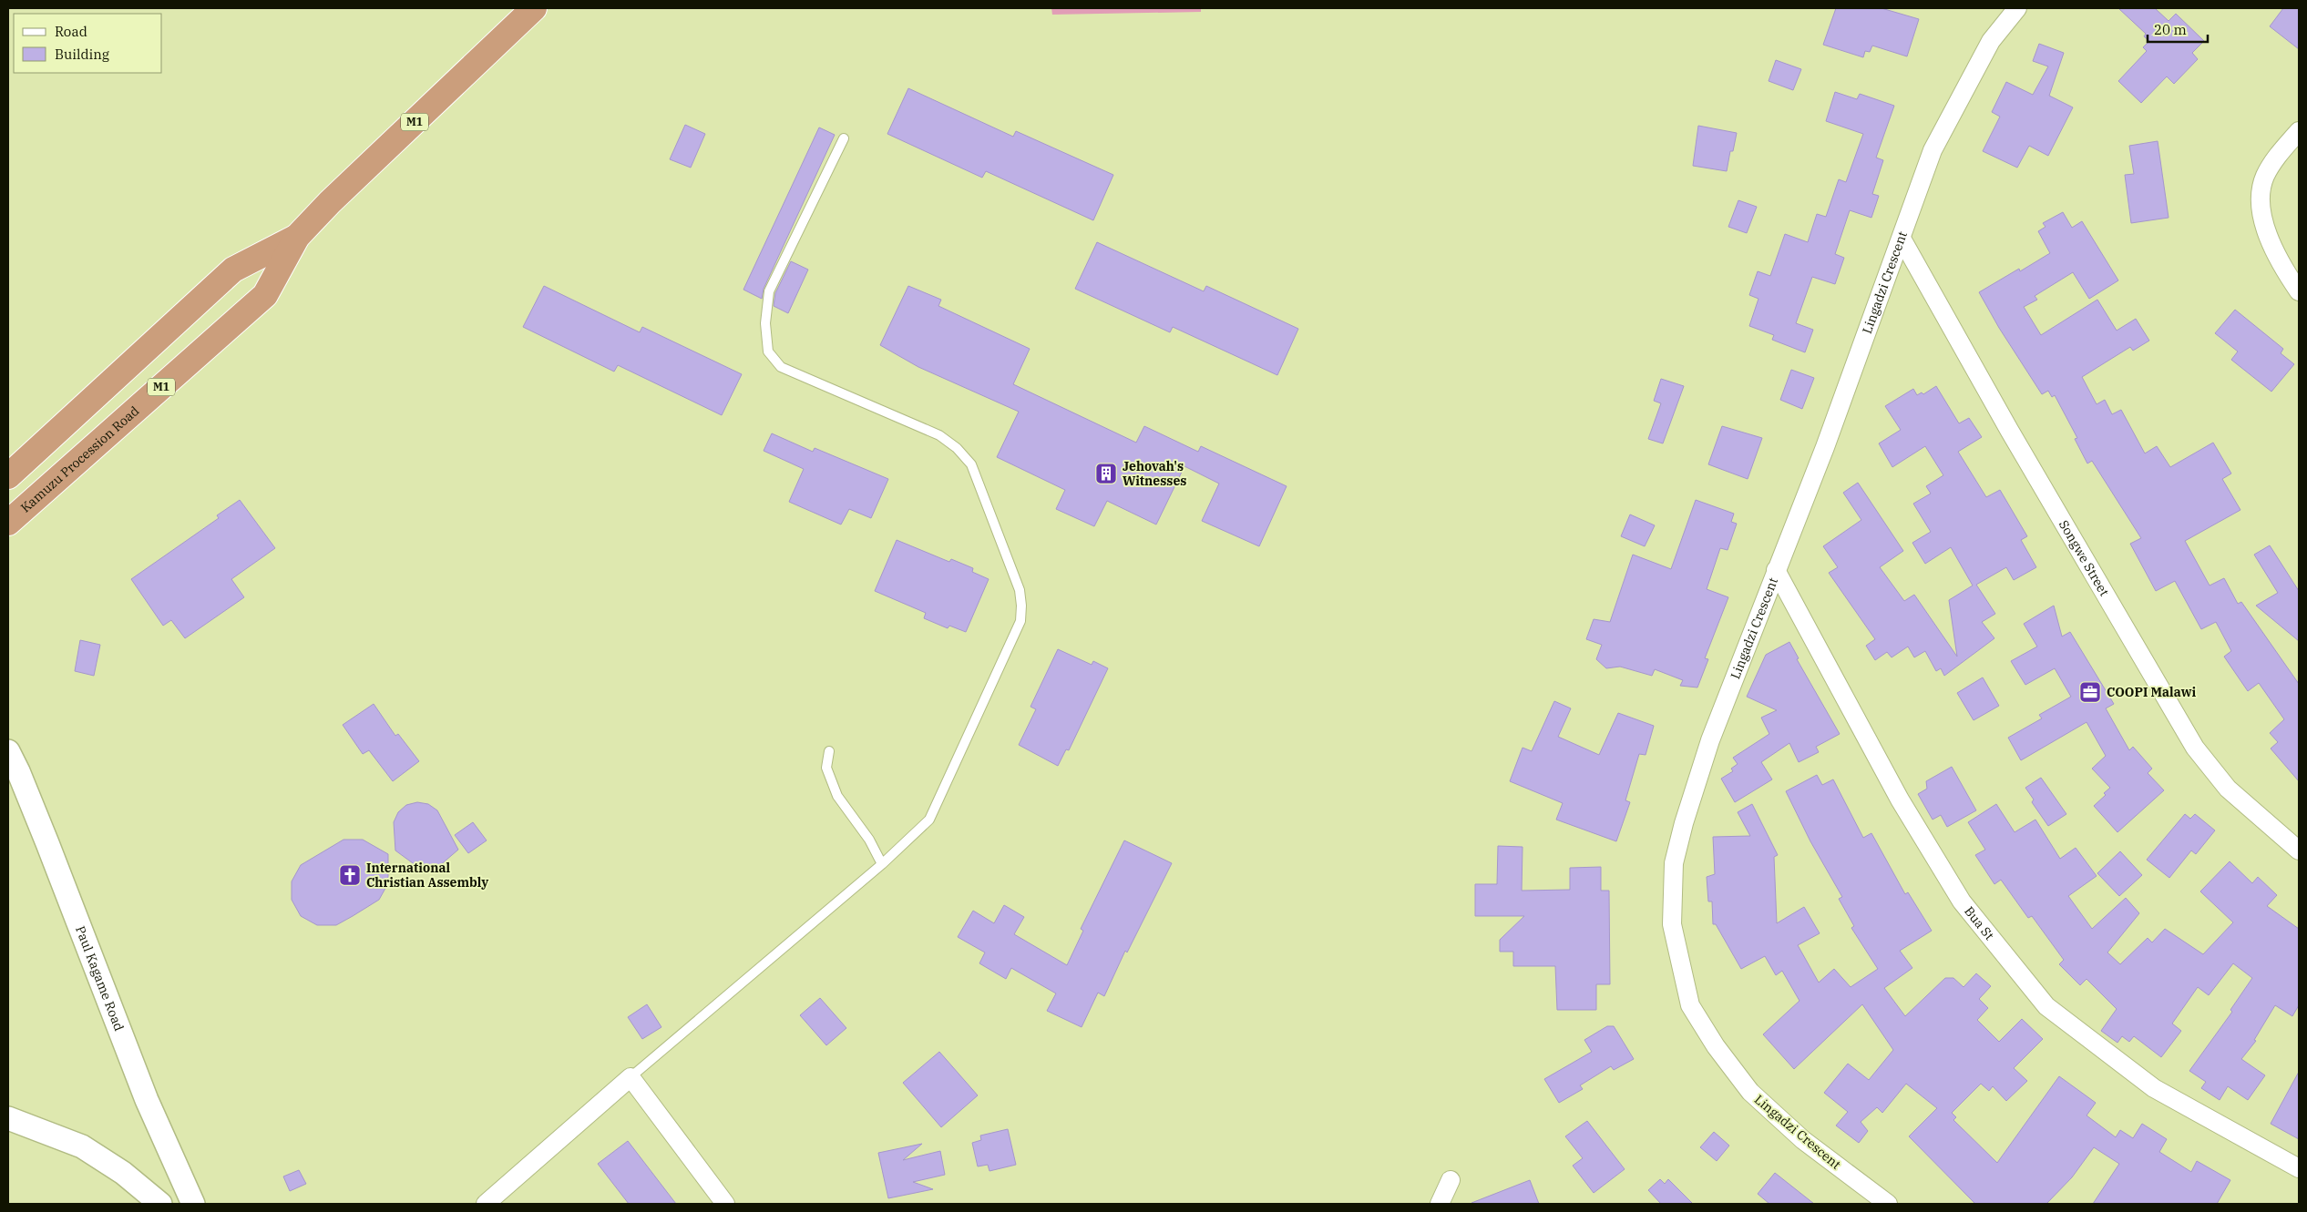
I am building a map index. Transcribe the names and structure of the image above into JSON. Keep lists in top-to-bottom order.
{
  "streets": {
    "highway": ["M1", "Kamuzu Procession Road"],
    "street": [
      "Lingadzi Crescent",
      "Songwe Street",
      "Bua St",
      "Paul Kagame Road"
    ]
  },
  "crossings": [
    ["Lingadzi Crescent", "Songwe Street"],
    ["Lingadzi Crescent", "Bua St"]
  ],
  "places": {
    "building": ["Jehovah's Witnesses"],
    "office": ["COOPI Malawi"],
    "church": ["International Christian Assembly"]
  },
  "legend": ["Road", "Building"],
  "scale_bar": "20 m"
}
